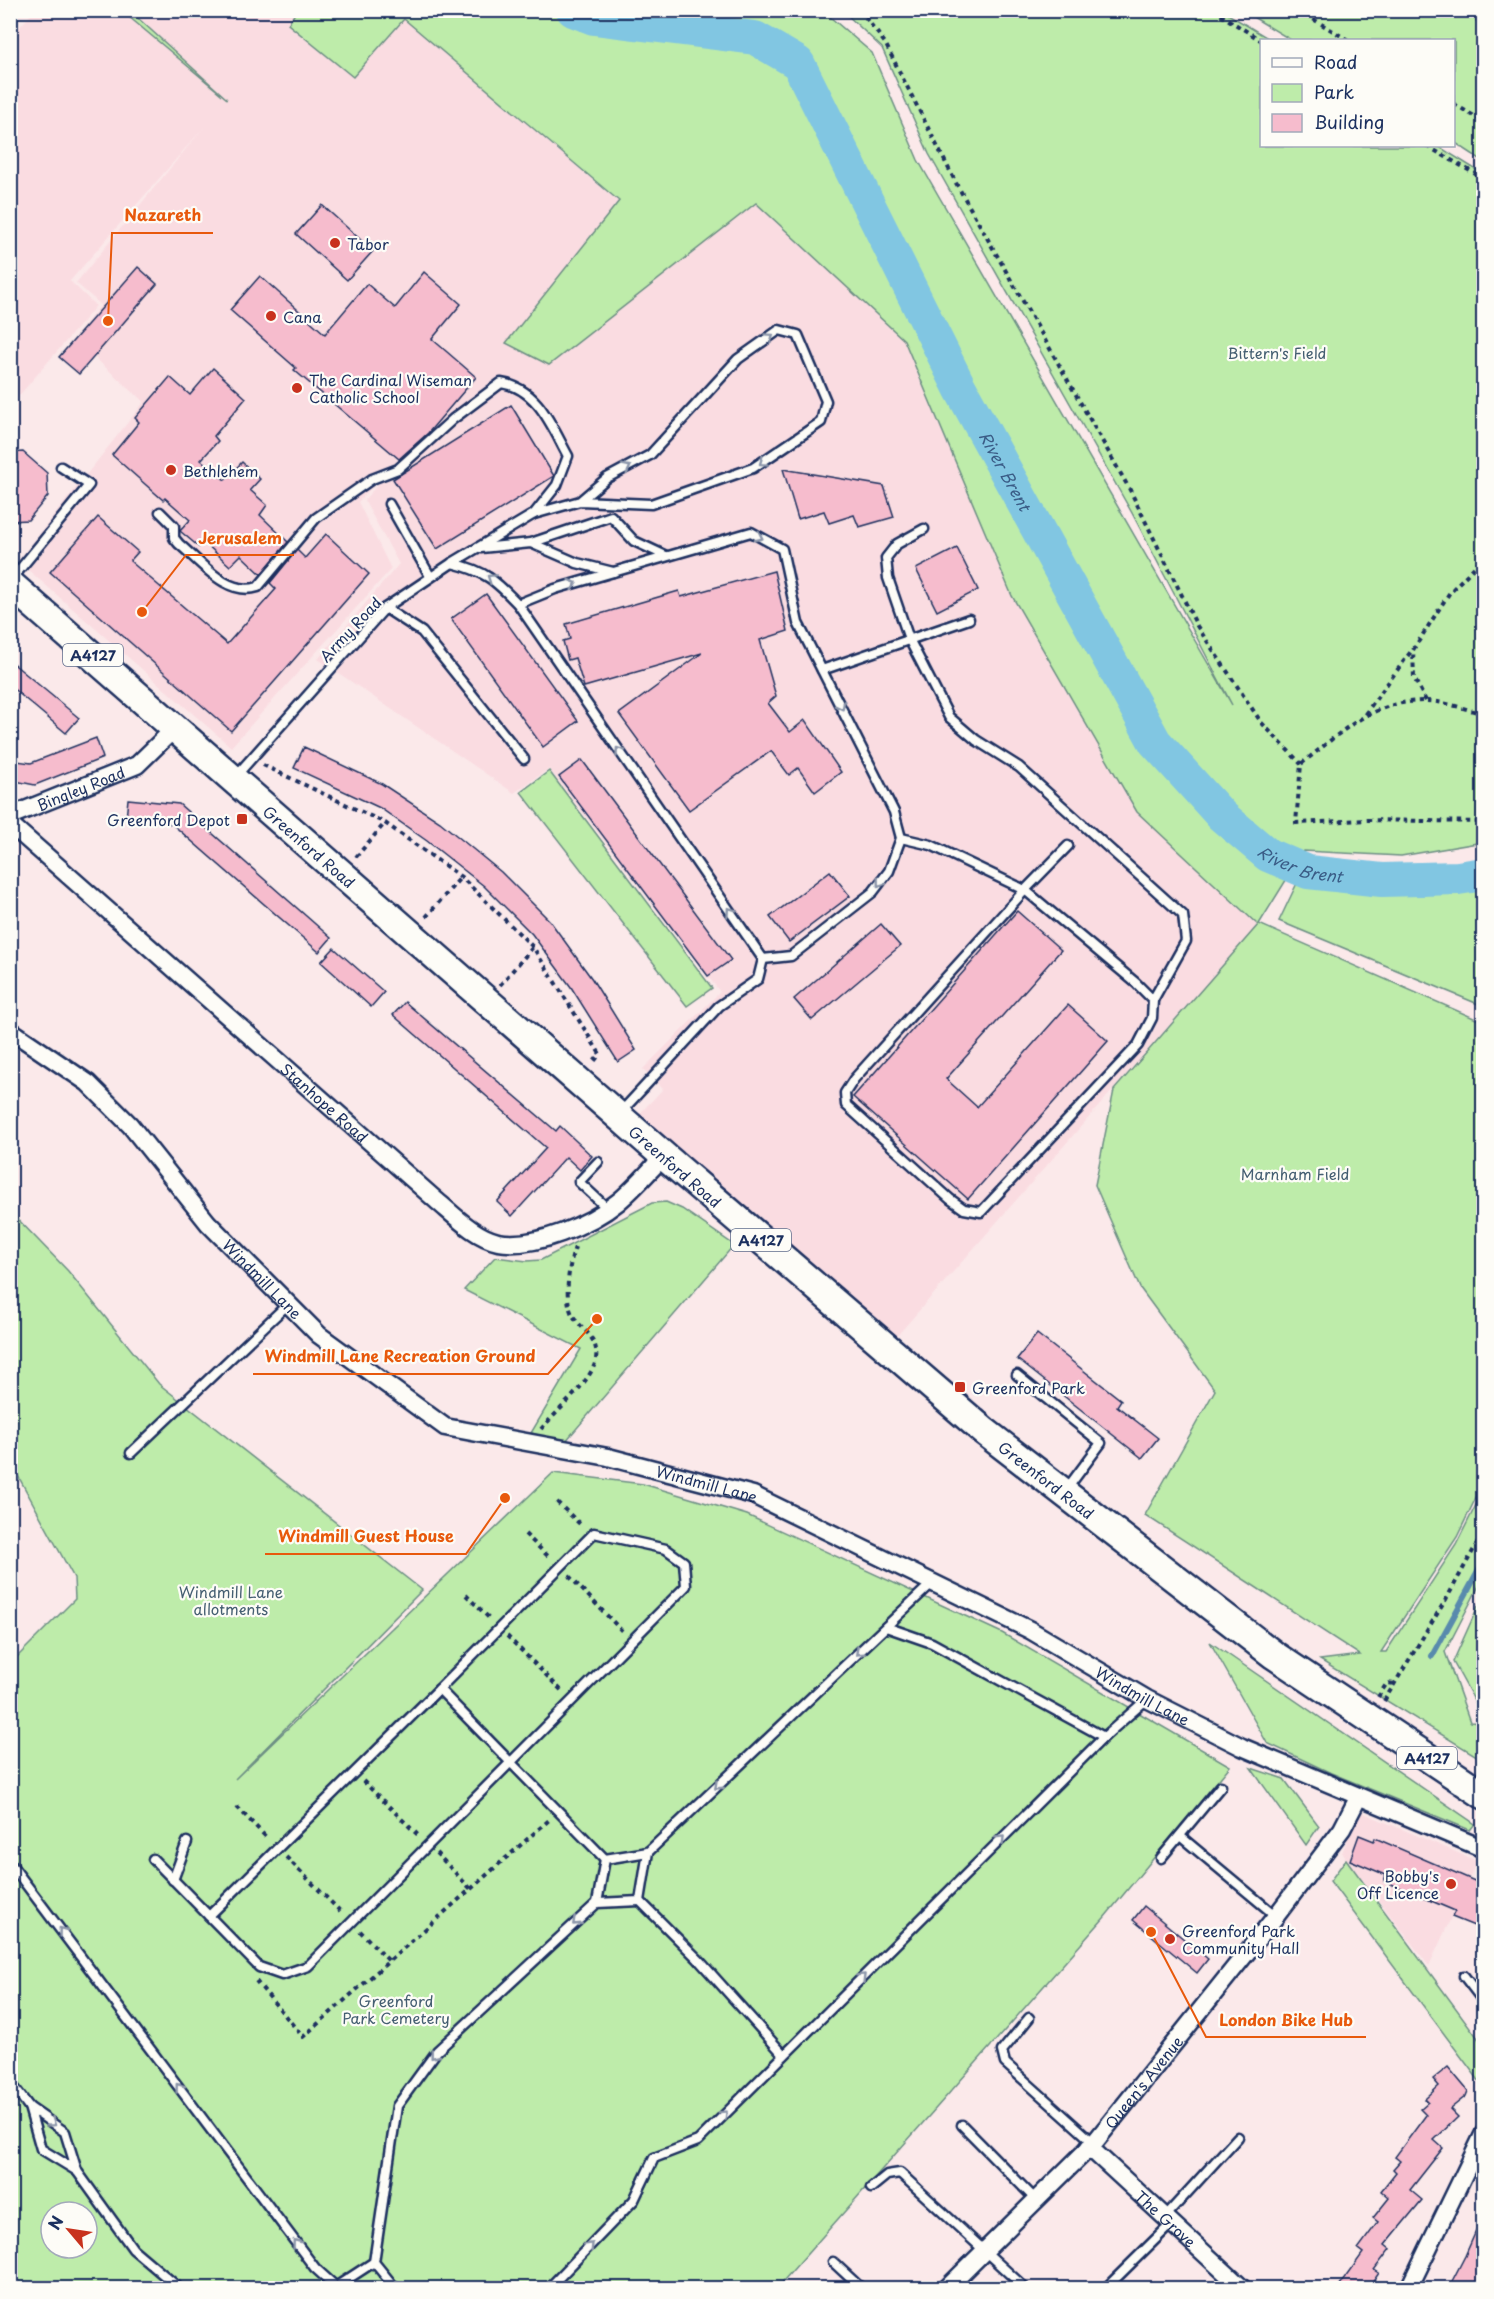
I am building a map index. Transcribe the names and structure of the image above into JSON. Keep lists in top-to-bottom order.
{
  "streets": {
    "main road": ["A4127", "Greenford Road"],
    "street": [
      "Bingley Road",
      "Stanhope Road",
      "Windmill Lane",
      "Queen's Avenue",
      "The Grove"
    ],
    "lane": ["Army Road"]
  },
  "crossings": [
    ["Army Road", "Greenford Road"],
    ["Bingley Road", "Greenford Road"],
    ["Greenford Road", "Stanhope Road"],
    ["Windmill Lane", "Queen's Avenue"],
    ["Queen's Avenue", "The Grove"]
  ],
  "water": ["River Brent"],
  "parks": [
    "Bittern's Field",
    "Marnham Field",
    "Windmill Lane allotments",
    "Greenford Park Cemetery"
  ],
  "places": {
    "other": [
      "Tabor",
      "Cana",
      "Nazareth",
      "The Cardinal Wiseman Catholic School",
      "Bethlehem",
      "Jerusalem",
      "Windmill Lane Recreation Ground",
      "Windmill Guest House",
      "Bobby's Off Licence",
      "London Bike Hub",
      "Greenford Park Community Hall"
    ],
    "transit": ["Greenford Depot", "Greenford Park"]
  },
  "legend": ["Road", "Park", "Building"],
  "north": "top left"
}
